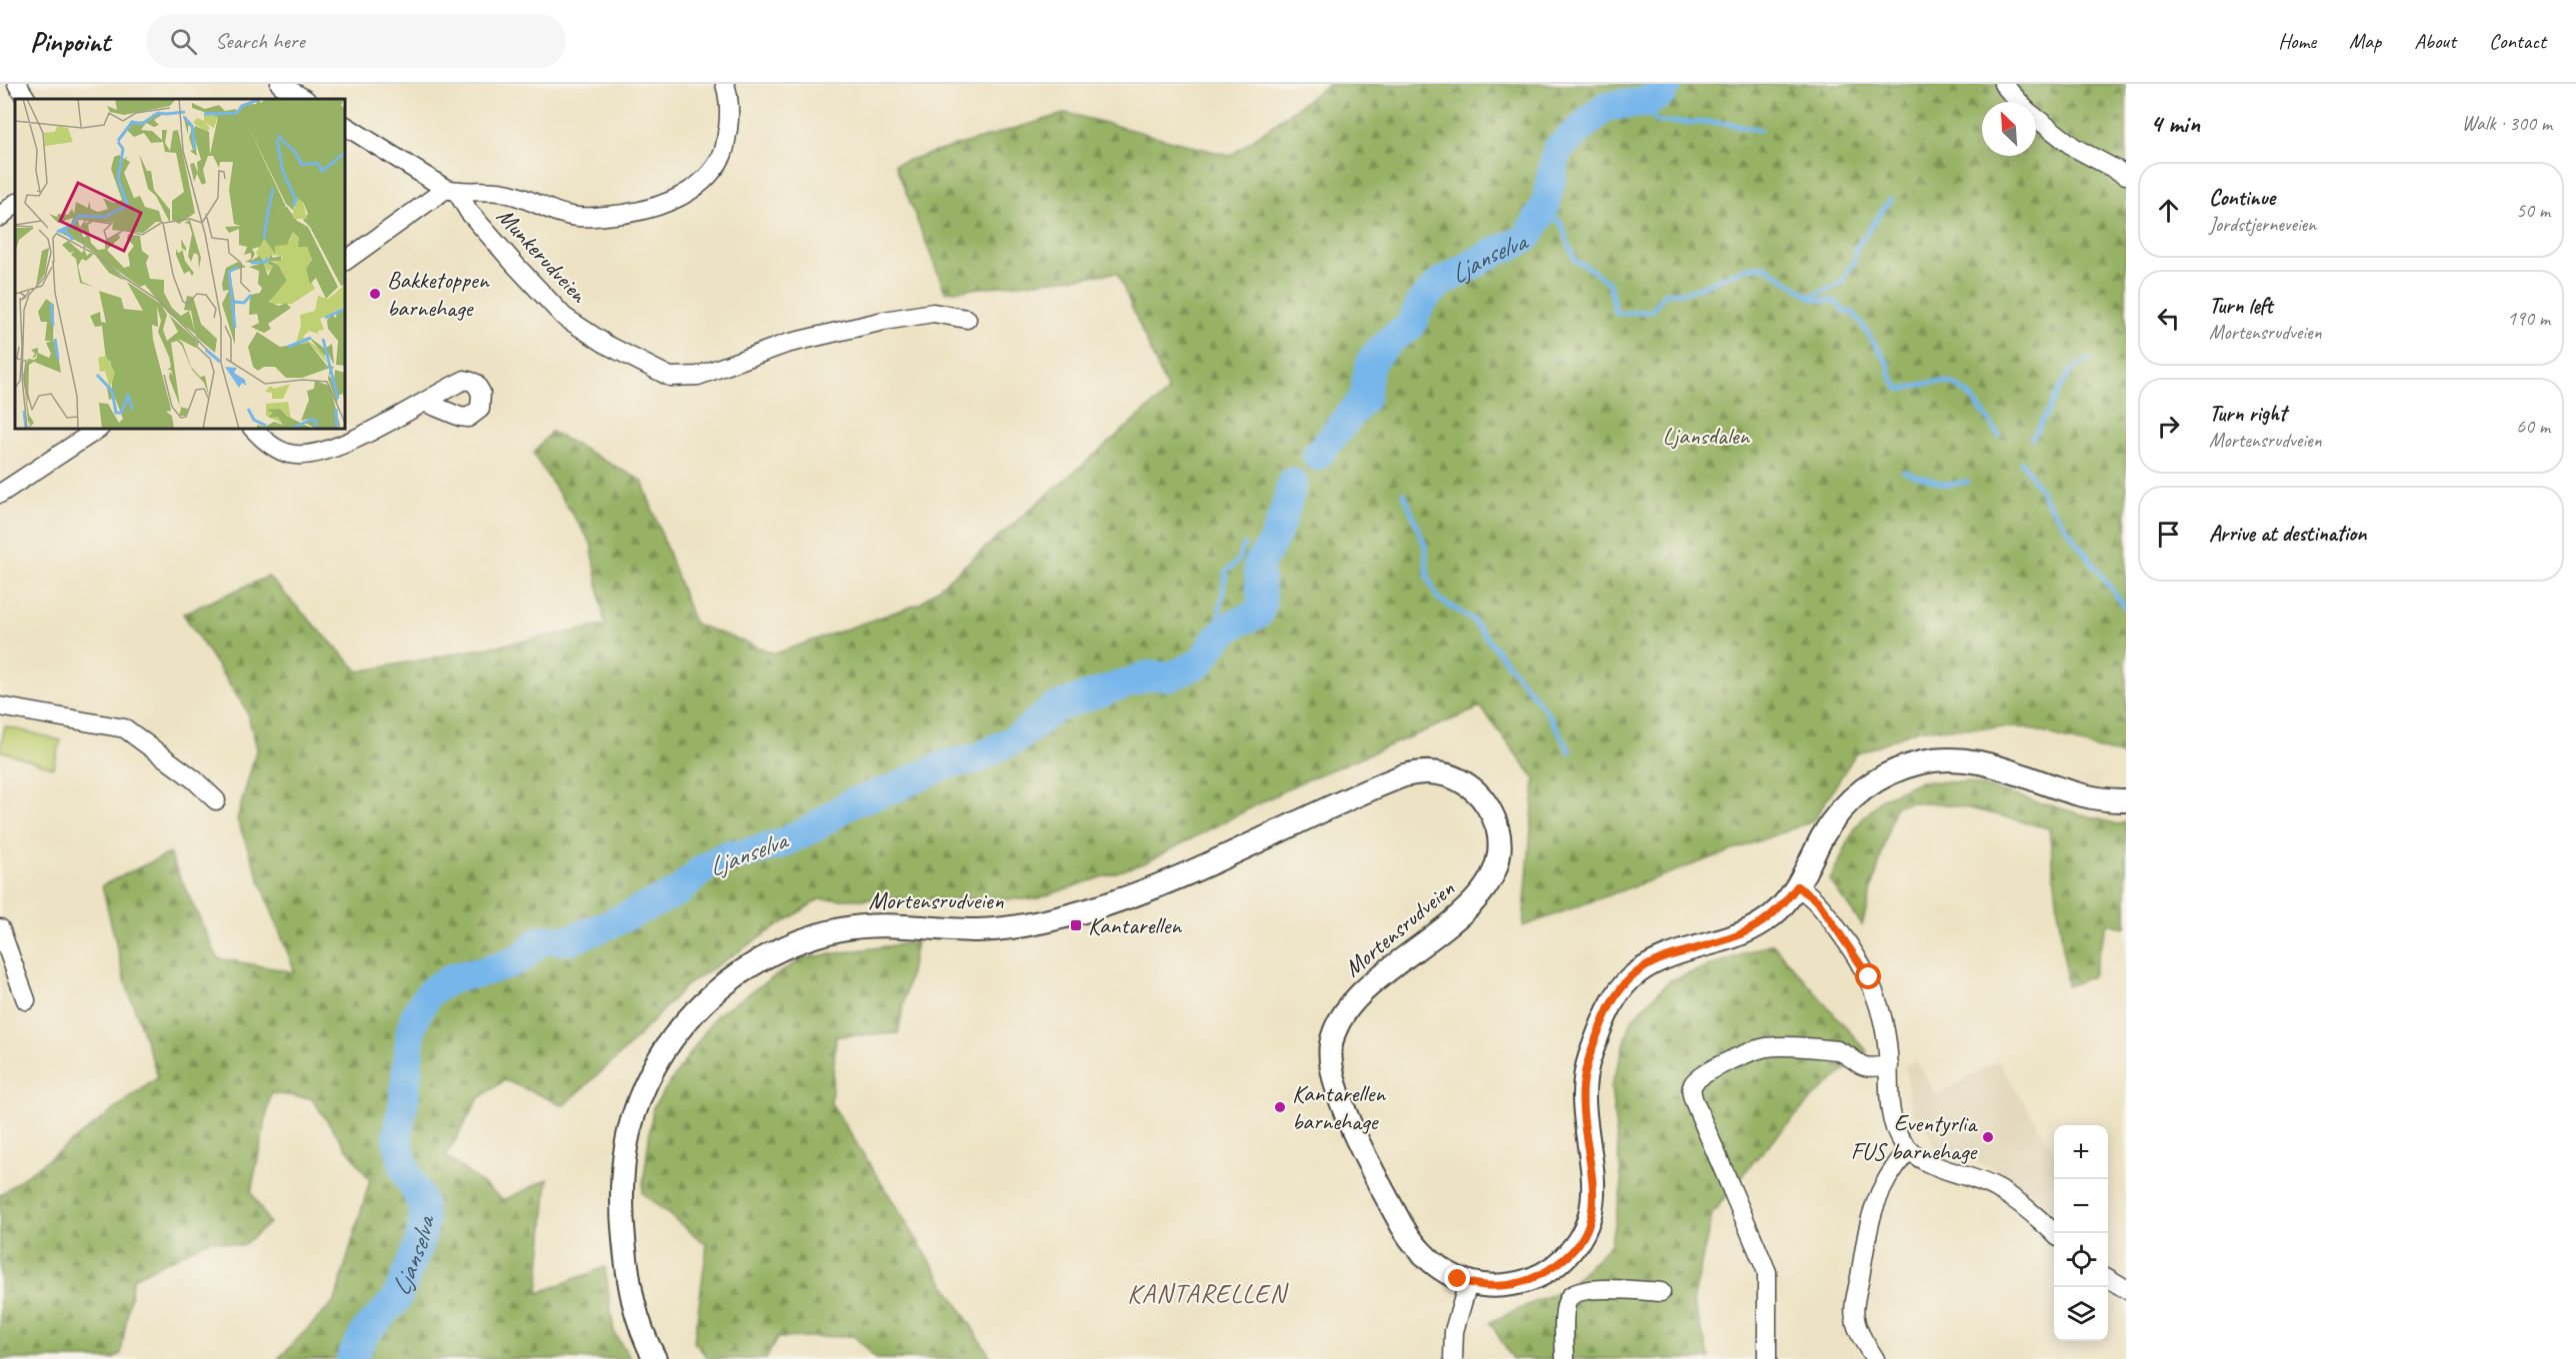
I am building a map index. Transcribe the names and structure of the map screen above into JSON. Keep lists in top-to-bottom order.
{
  "streets": {
    "street": ["Munkerudveien", "Mortensrudveien"]
  },
  "districts": ["KANTARELLEN"],
  "water": ["Ljanselva"],
  "parks": ["Ljansdalen"],
  "places": {
    "other": ["Bakketoppen barnehage", "Kantarellen barnehage", "Eventyrlia FUS barnehage"],
    "transit": ["Kantarellen"]
  },
  "north": "top left",
  "page": {
    "header": "Pinpoint",
    "search": "Search here",
    "nav": [
      "Home",
      "Map",
      "About",
      "Contact"
    ],
    "heading": ["4 min", "Walk · 300 m"],
    "list": [
      ["Continue", "Jordstjerneveien", "50 m"],
      ["Turn left", "Mortensrudveien", "190 m"],
      ["Turn right", "Mortensrudveien", "60 m"],
      "Arrive at destination"
    ],
    "map_buttons": ["+", "−"]
  }
}
